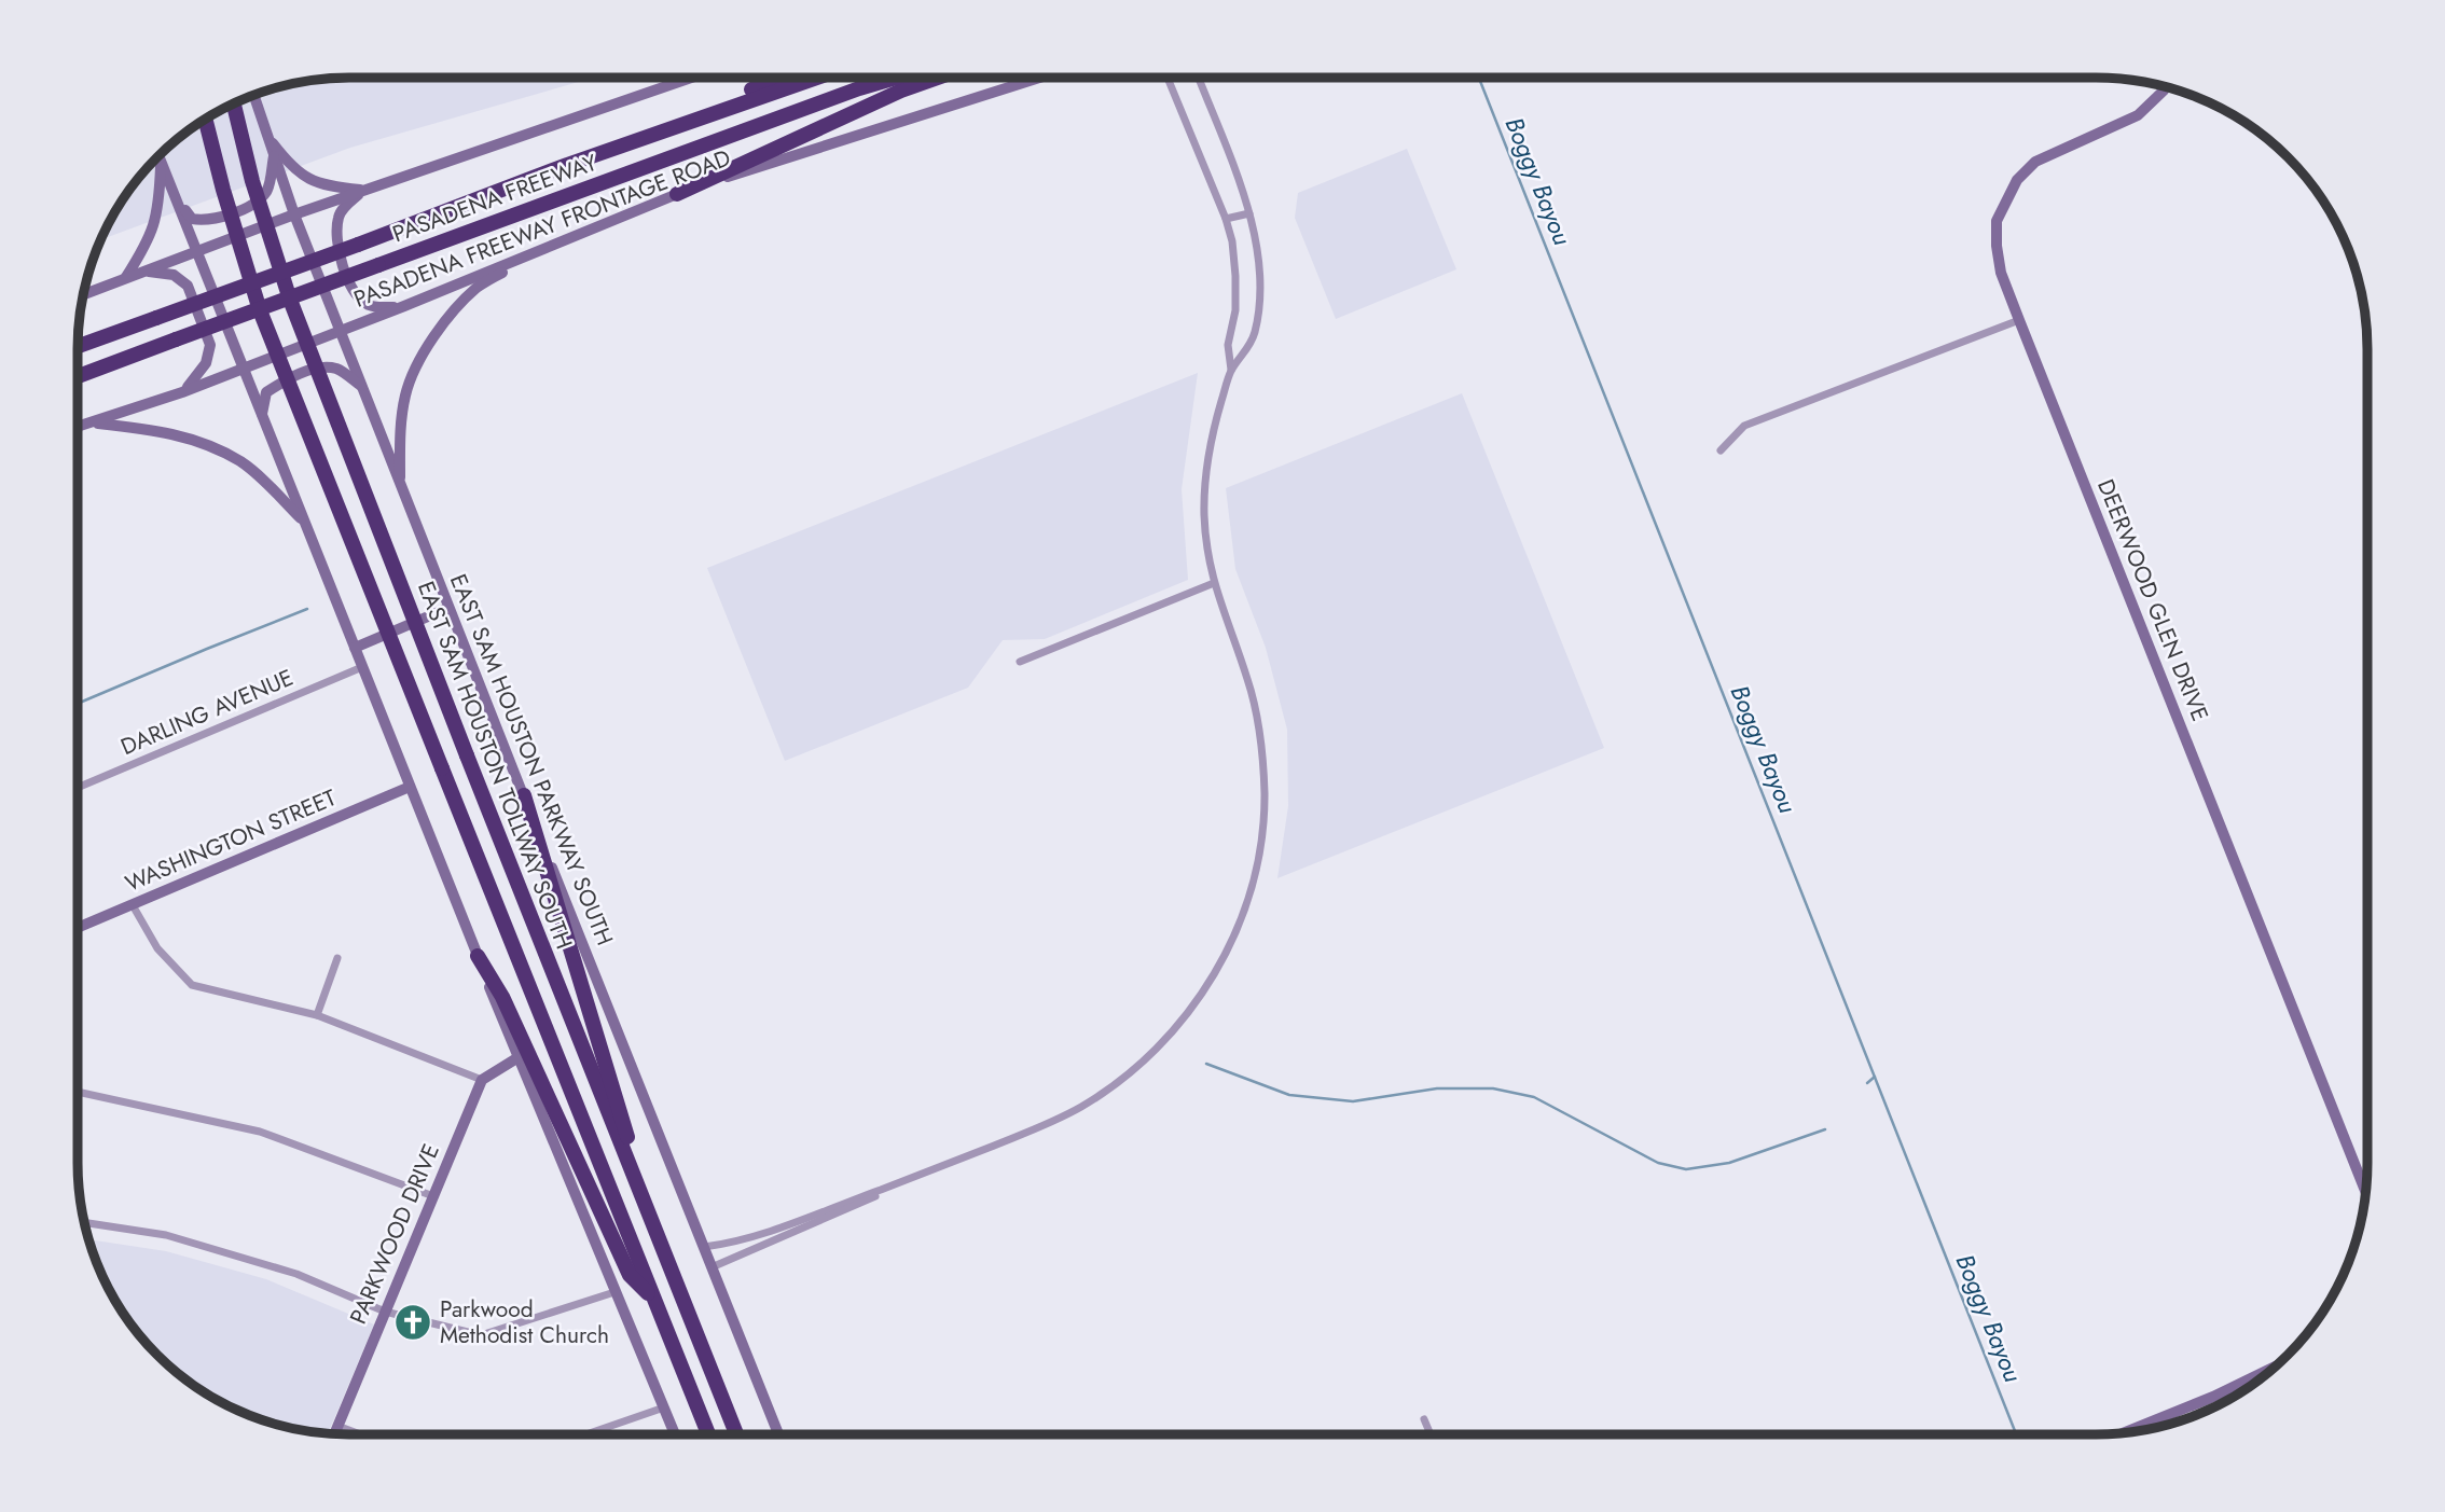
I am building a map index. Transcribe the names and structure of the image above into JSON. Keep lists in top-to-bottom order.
{
  "streets": {
    "highway": ["PASADENA FREEWAY", "EAST SAM HOUSTON TOLLWAY SOUTH"],
    "main road": [
      "PASADENA FREEWAY FRONTAGE ROAD",
      "DEERWOOD GLEN DRIVE",
      "EAST SAM HOUSTON PARKWAY SOUTH",
      "WASHINGTON STREET",
      "PARKWOOD DRIVE"
    ],
    "street": ["DARLING AVENUE"]
  },
  "crossings": [
    ["PASADENA FREEWAY FRONTAGE ROAD", "EAST SAM HOUSTON PARKWAY SOUTH"]
  ],
  "water": ["Boggy Bayou"],
  "places": {
    "church": ["Parkwood Methodist Church"]
  }
}
